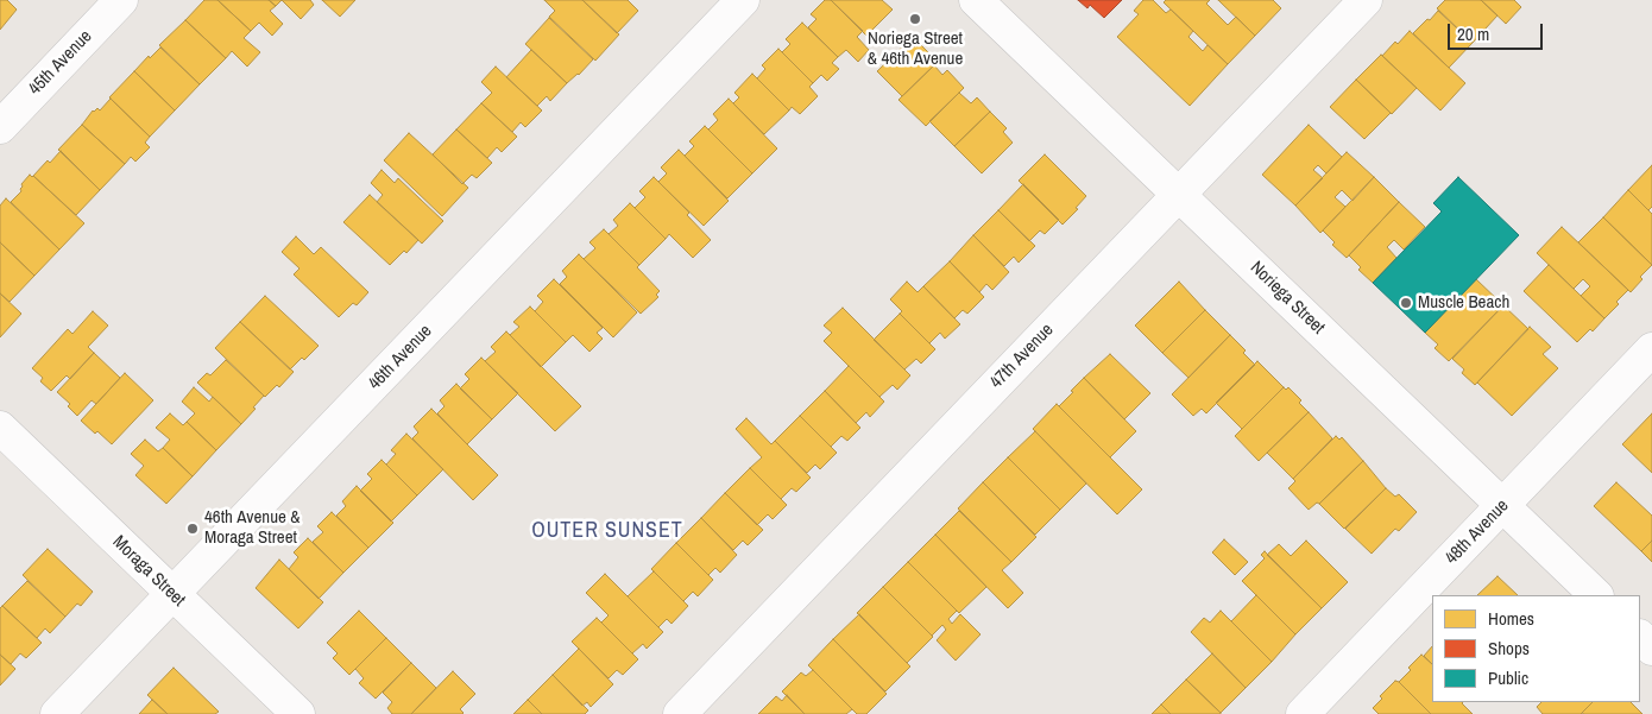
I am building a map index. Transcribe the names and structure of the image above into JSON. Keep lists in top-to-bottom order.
{
  "streets": {
    "street": [
      "45th Avenue",
      "Noriega Street",
      "47th Avenue",
      "46th Avenue",
      "48th Avenue",
      "Moraga Street"
    ]
  },
  "crossings": [
    ["Noriega Street", "47th Avenue"],
    ["Noriega Street", "48th Avenue"],
    ["46th Avenue", "Moraga Street"]
  ],
  "districts": ["OUTER SUNSET"],
  "places": ["Noriega Street & 46th Avenue", "Muscle Beach", "46th Avenue & Moraga Street"],
  "legend": ["Homes", "Shops", "Public"],
  "scale_bar": "20 m"
}
